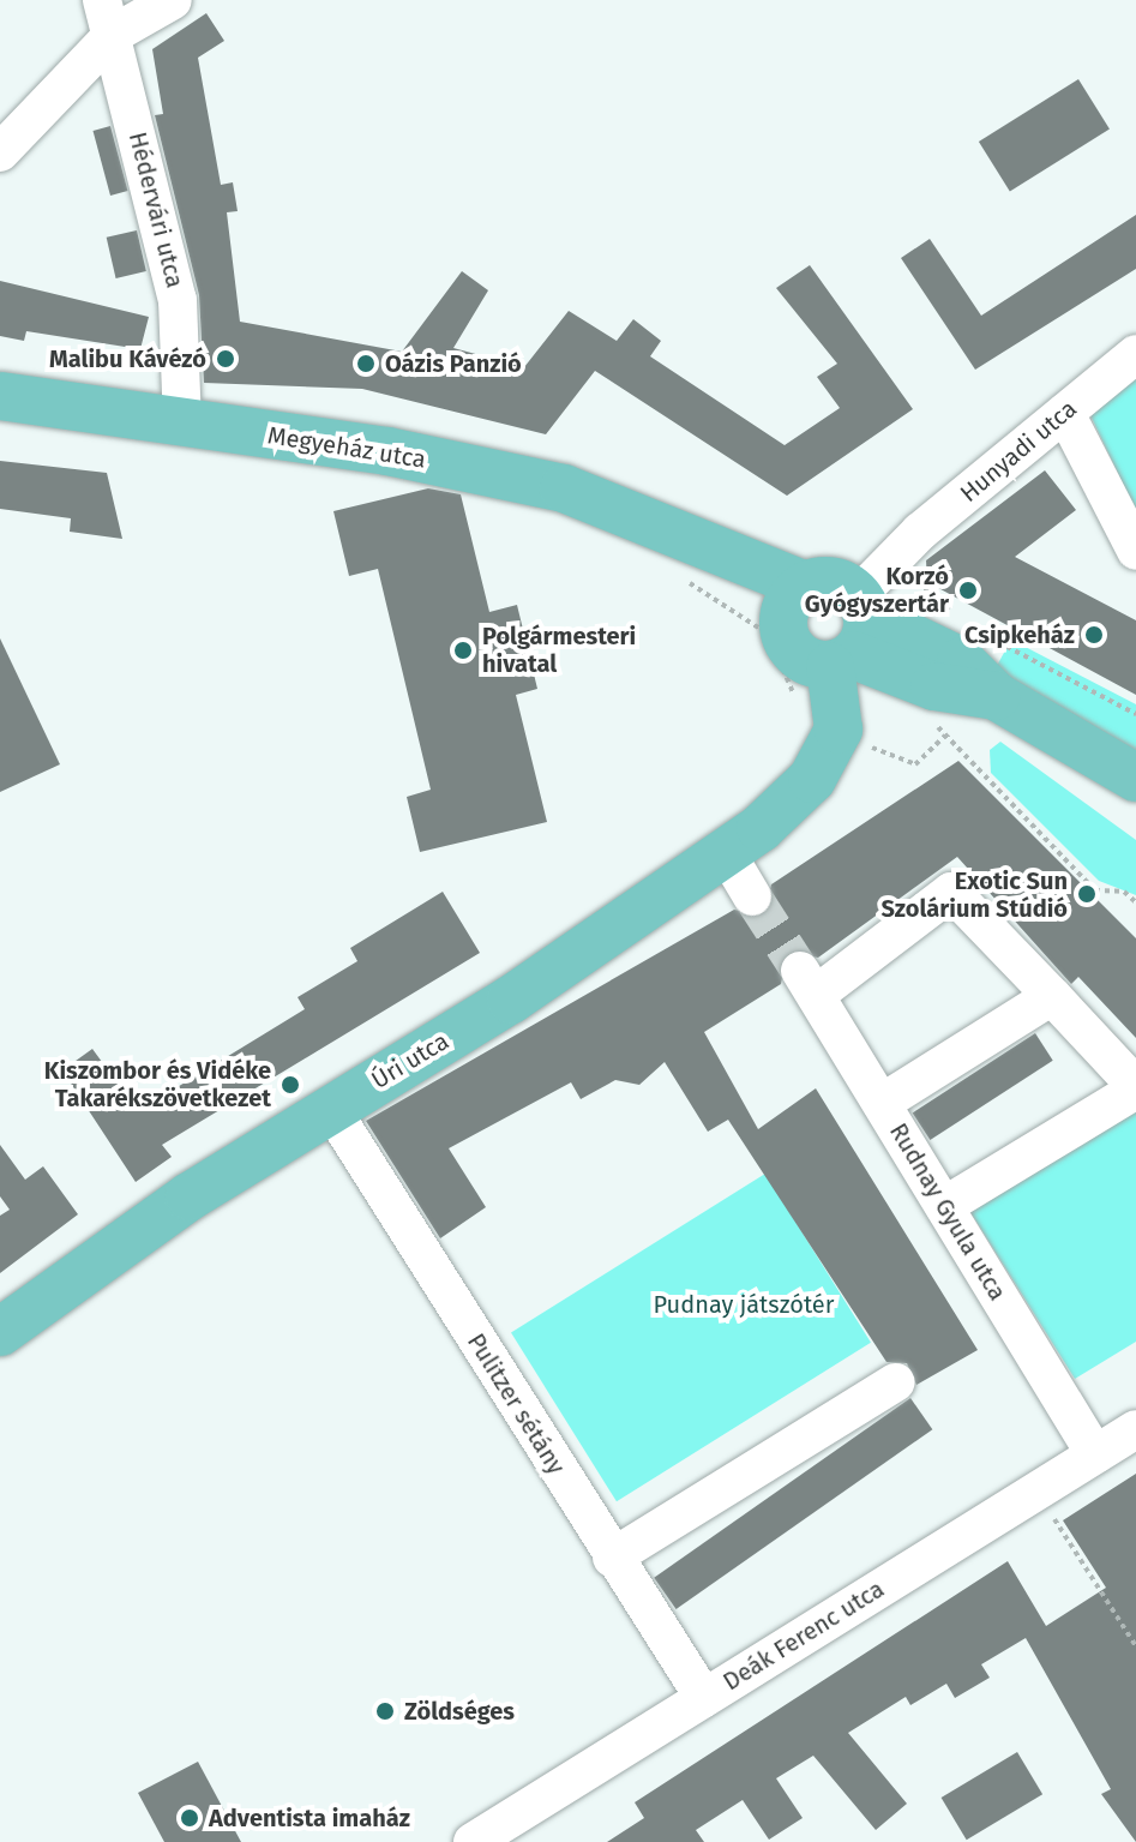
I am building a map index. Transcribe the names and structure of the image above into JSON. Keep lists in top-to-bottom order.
{
  "streets": {
    "main road": ["Megyeház utca", "Úri utca"],
    "street": [
      "Hédervári utca",
      "Hunyadi utca",
      "Rudnay Gyula utca",
      "Pulitzer sétány",
      "Deák Ferenc utca"
    ]
  },
  "crossings": [
    ["Hédervári utca", "Megyeház utca"],
    ["Megyeház utca", "Hunyadi utca"],
    ["Megyeház utca", "Úri utca"],
    ["Hunyadi utca", "Úri utca"],
    ["Úri utca", "Pulitzer sétány"],
    ["Rudnay Gyula utca", "Deák Ferenc utca"],
    ["Pulitzer sétány", "Deák Ferenc utca"]
  ],
  "parks": ["Pudnay játszótér"],
  "places": [
    "Malibu Kávézó",
    "Oázis Panzió",
    "Korzó Gyógyszertár",
    "Csipkeház",
    "Polgármesteri hivatal",
    "Exotic Sun Szolárium Stúdió",
    "Kiszombor és Vidéke Takarékszövetkezet",
    "Zöldséges",
    "Adventista imaház"
  ]
}
